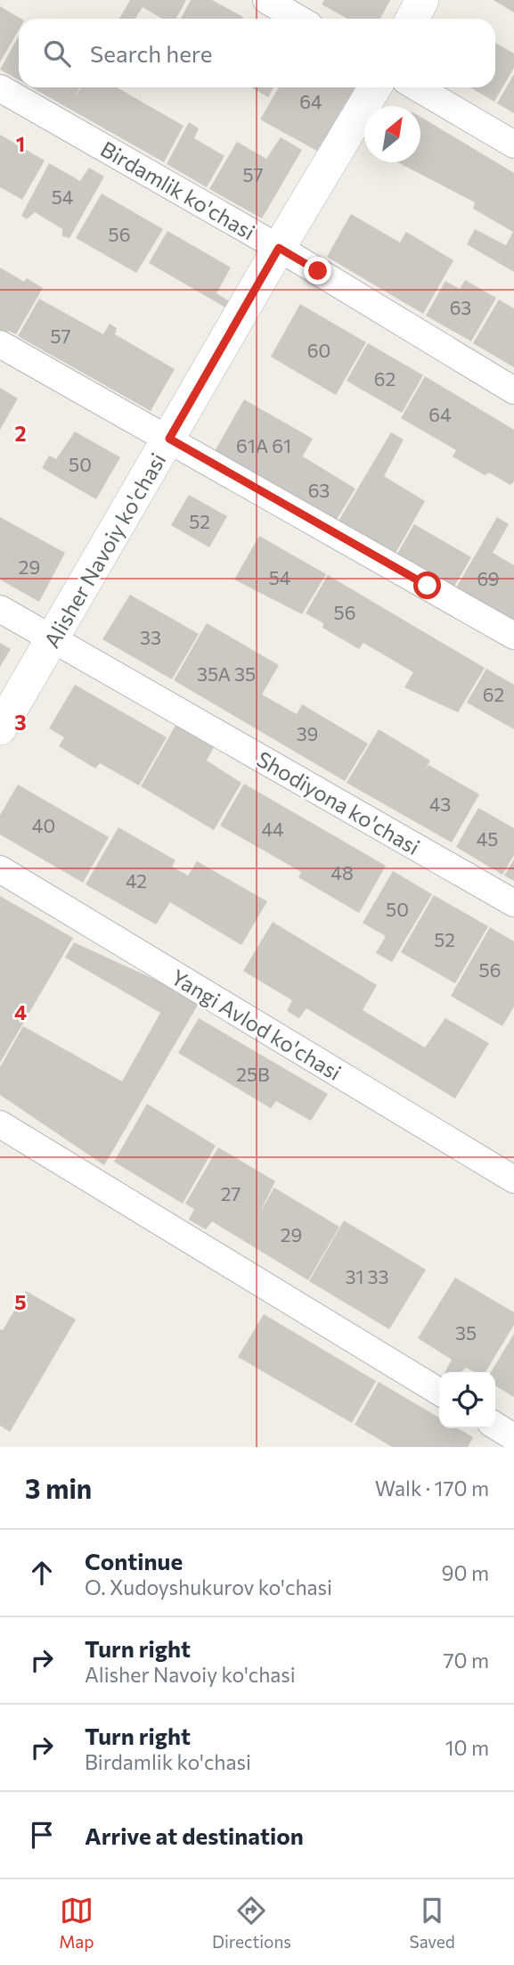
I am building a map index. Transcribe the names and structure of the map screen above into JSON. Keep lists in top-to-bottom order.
{
  "streets": {
    "street": [
      "Birdamlik ko'chasi",
      "Alisher Navoiy ko'chasi",
      "Shodiyona ko'chasi",
      "Yangi Avlod ko'chasi"
    ]
  },
  "crossings": [
    ["Birdamlik ko'chasi", "Alisher Navoiy ko'chasi"],
    ["Alisher Navoiy ko'chasi", "Shodiyona ko'chasi"]
  ],
  "house_numbers": [
    "64",
    "57",
    "54",
    "56",
    "63",
    "57",
    "60",
    "62",
    "64",
    "61A 61",
    "50",
    "63",
    "52",
    "29",
    "54",
    "69",
    "56",
    "33",
    "35A 35",
    "62",
    "39",
    "43",
    "40",
    "44",
    "45",
    "48",
    "42",
    "50",
    "52",
    "56",
    "25B",
    "27",
    "29",
    "31 33",
    "35"
  ],
  "north": "top right",
  "page": {
    "search": "Search here",
    "heading": ["3 min", "Walk · 170 m"],
    "list": [
      ["Continue", "O. Xudoyshukurov ko'chasi", "90 m"],
      ["Turn right", "Alisher Navoiy ko'chasi", "70 m"],
      ["Turn right", "Birdamlik ko'chasi", "10 m"],
      "Arrive at destination"
    ],
    "nav": ["Map", "Directions", "Saved"]
  },
  "grid": {
    "rows": [
      "1",
      "2",
      "3",
      "4",
      "5"
    ]
  }
}
